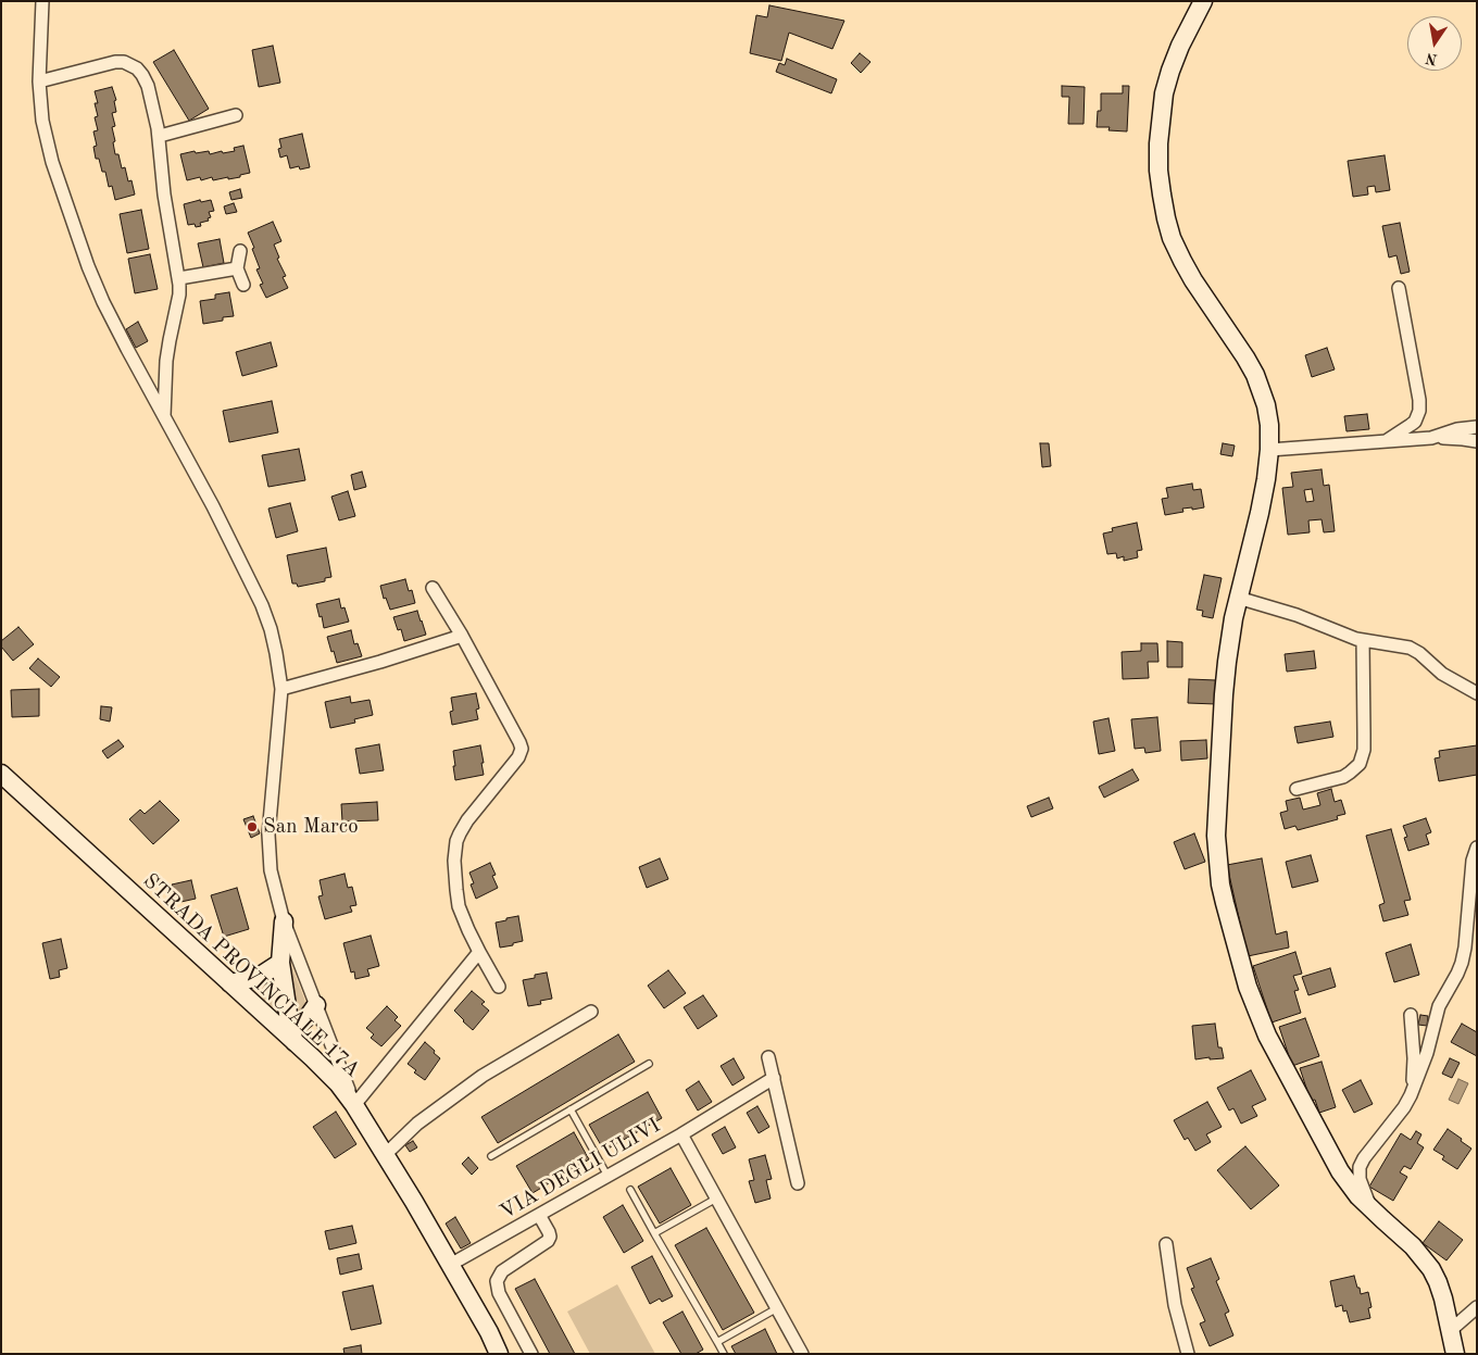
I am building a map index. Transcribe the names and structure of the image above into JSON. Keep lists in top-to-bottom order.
{
  "streets": {
    "main road": ["STRADA PROVINCIALE 17A"],
    "street": ["VIA DEGLI ULIVI"]
  },
  "crossings": [
    ["STRADA PROVINCIALE 17A", "VIA DEGLI ULIVI"]
  ],
  "places": ["San Marco"],
  "north": "bottom"
}
